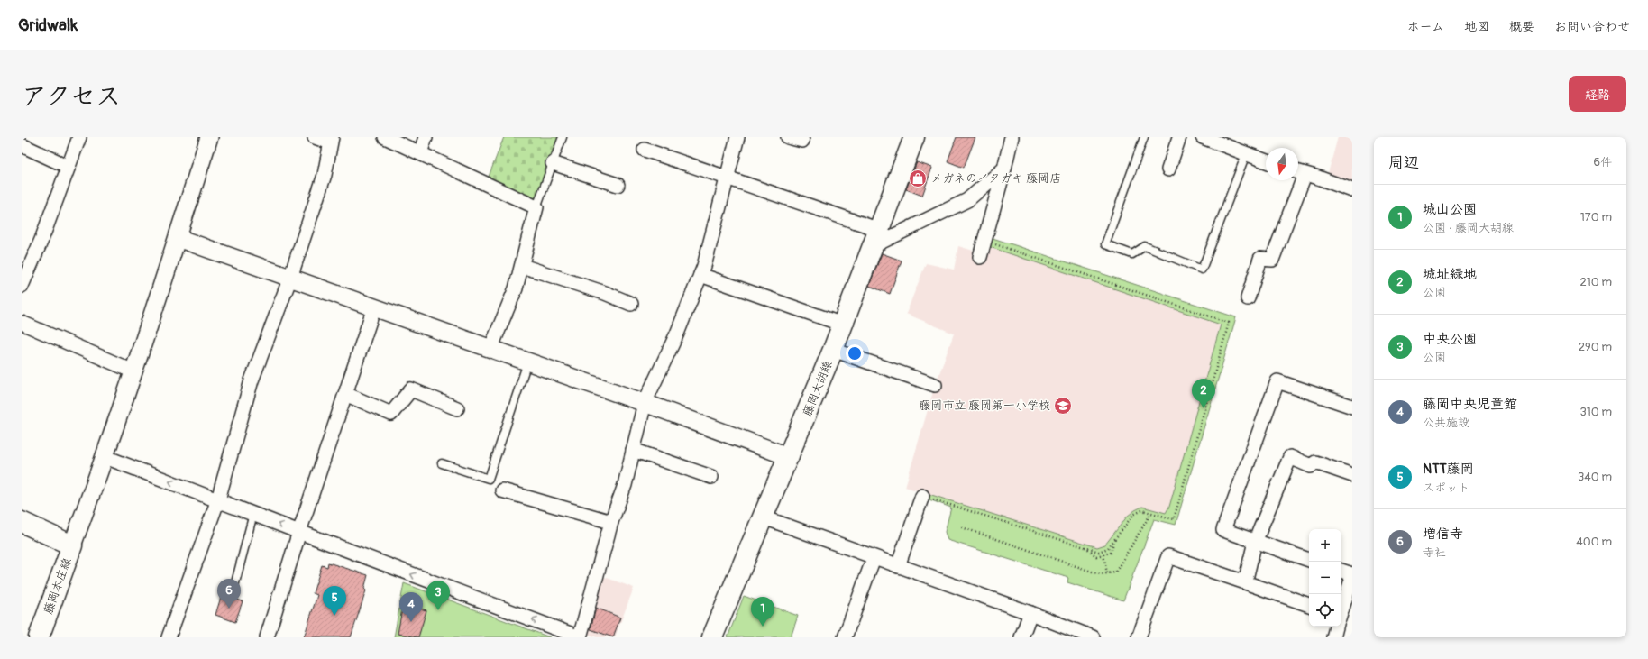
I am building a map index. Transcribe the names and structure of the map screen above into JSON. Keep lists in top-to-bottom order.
{
  "streets": {
    "main road": ["藤岡大胡線", "藤岡本庄線"]
  },
  "places": {
    "shop": ["メガネのイタガキ 藤岡店"],
    "school or university": ["藤岡市立 藤岡第一小学校"]
  },
  "north": "bottom",
  "page": {
    "header": "Gridwalk",
    "nav": [
      "ホーム",
      "地図",
      "概要",
      "お問い合わせ"
    ],
    "title": "アクセス",
    "buttons": "経路",
    "heading": ["周辺", "6件"],
    "list": [
      {
        "mark": "1",
        "name": "城山公園",
        "note": "公園 · 藤岡大胡線",
        "value": "170 m"
      },
      {
        "mark": "2",
        "name": "城址緑地",
        "note": "公園",
        "value": "210 m"
      },
      {
        "mark": "3",
        "name": "中央公園",
        "note": "公園",
        "value": "290 m"
      },
      {
        "mark": "4",
        "name": "藤岡中央児童館",
        "note": "公共施設",
        "value": "310 m"
      },
      {
        "mark": "5",
        "name": "NTT藤岡",
        "note": "スポット",
        "value": "340 m"
      },
      {
        "mark": "6",
        "name": "増信寺",
        "note": "寺社",
        "value": "400 m"
      }
    ],
    "pins": [
      "2",
      "6",
      "3",
      "5",
      "4",
      "1"
    ],
    "map_buttons": ["+", "−"]
  }
}
